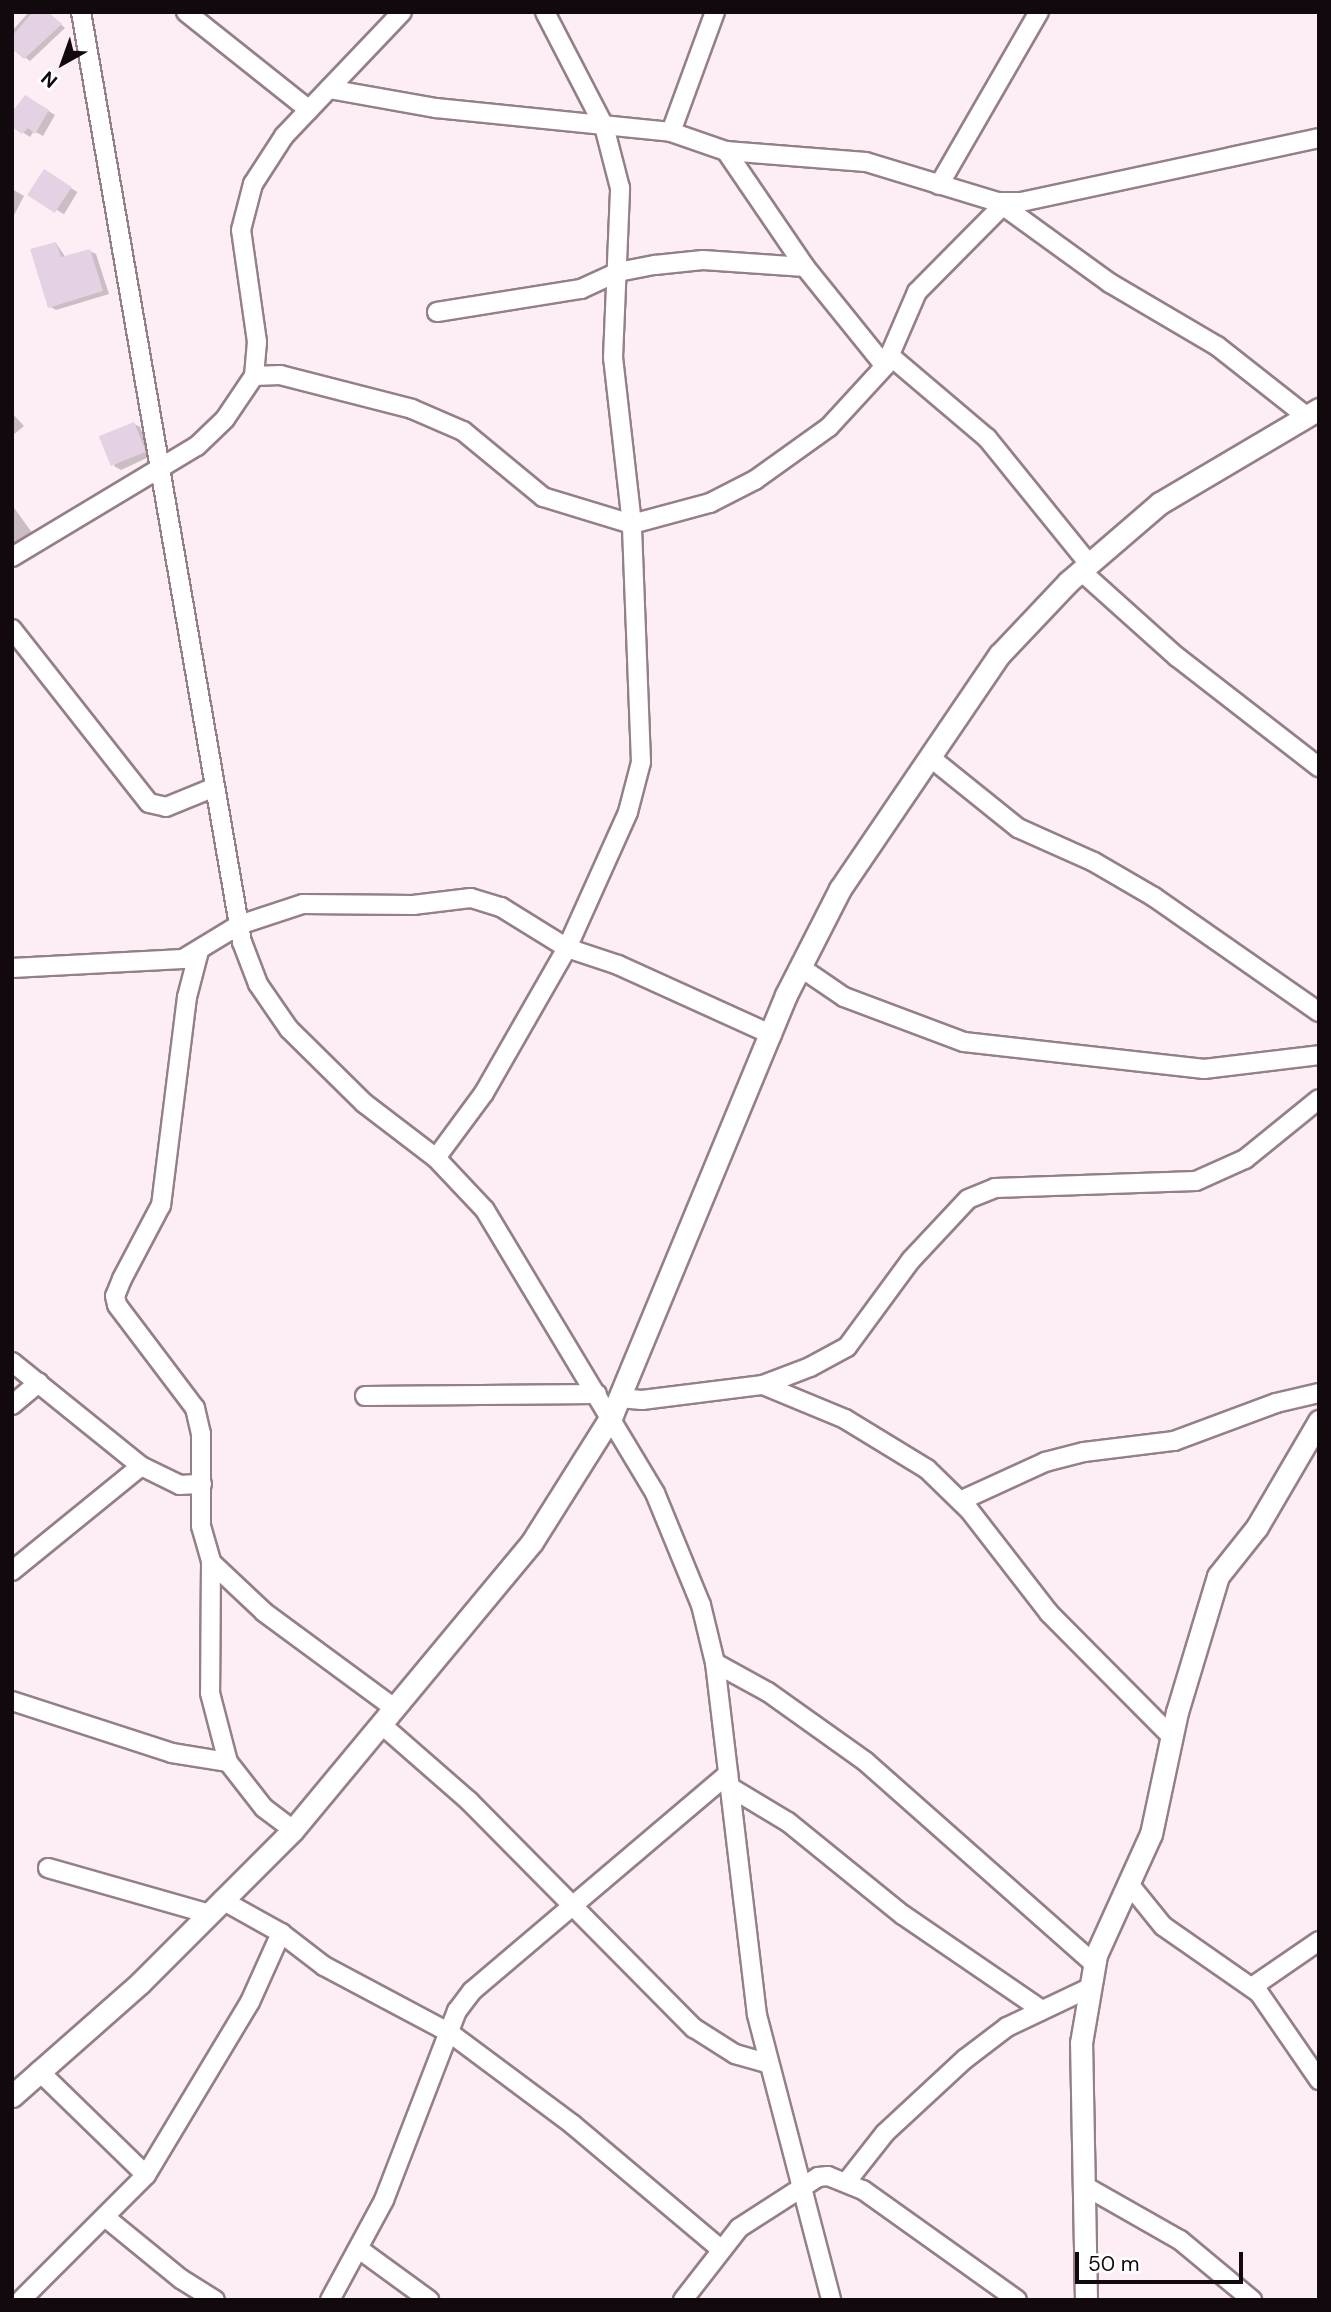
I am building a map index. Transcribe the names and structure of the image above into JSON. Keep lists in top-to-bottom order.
{
  "scale_bar": "50 m",
  "north": "bottom left"
}
